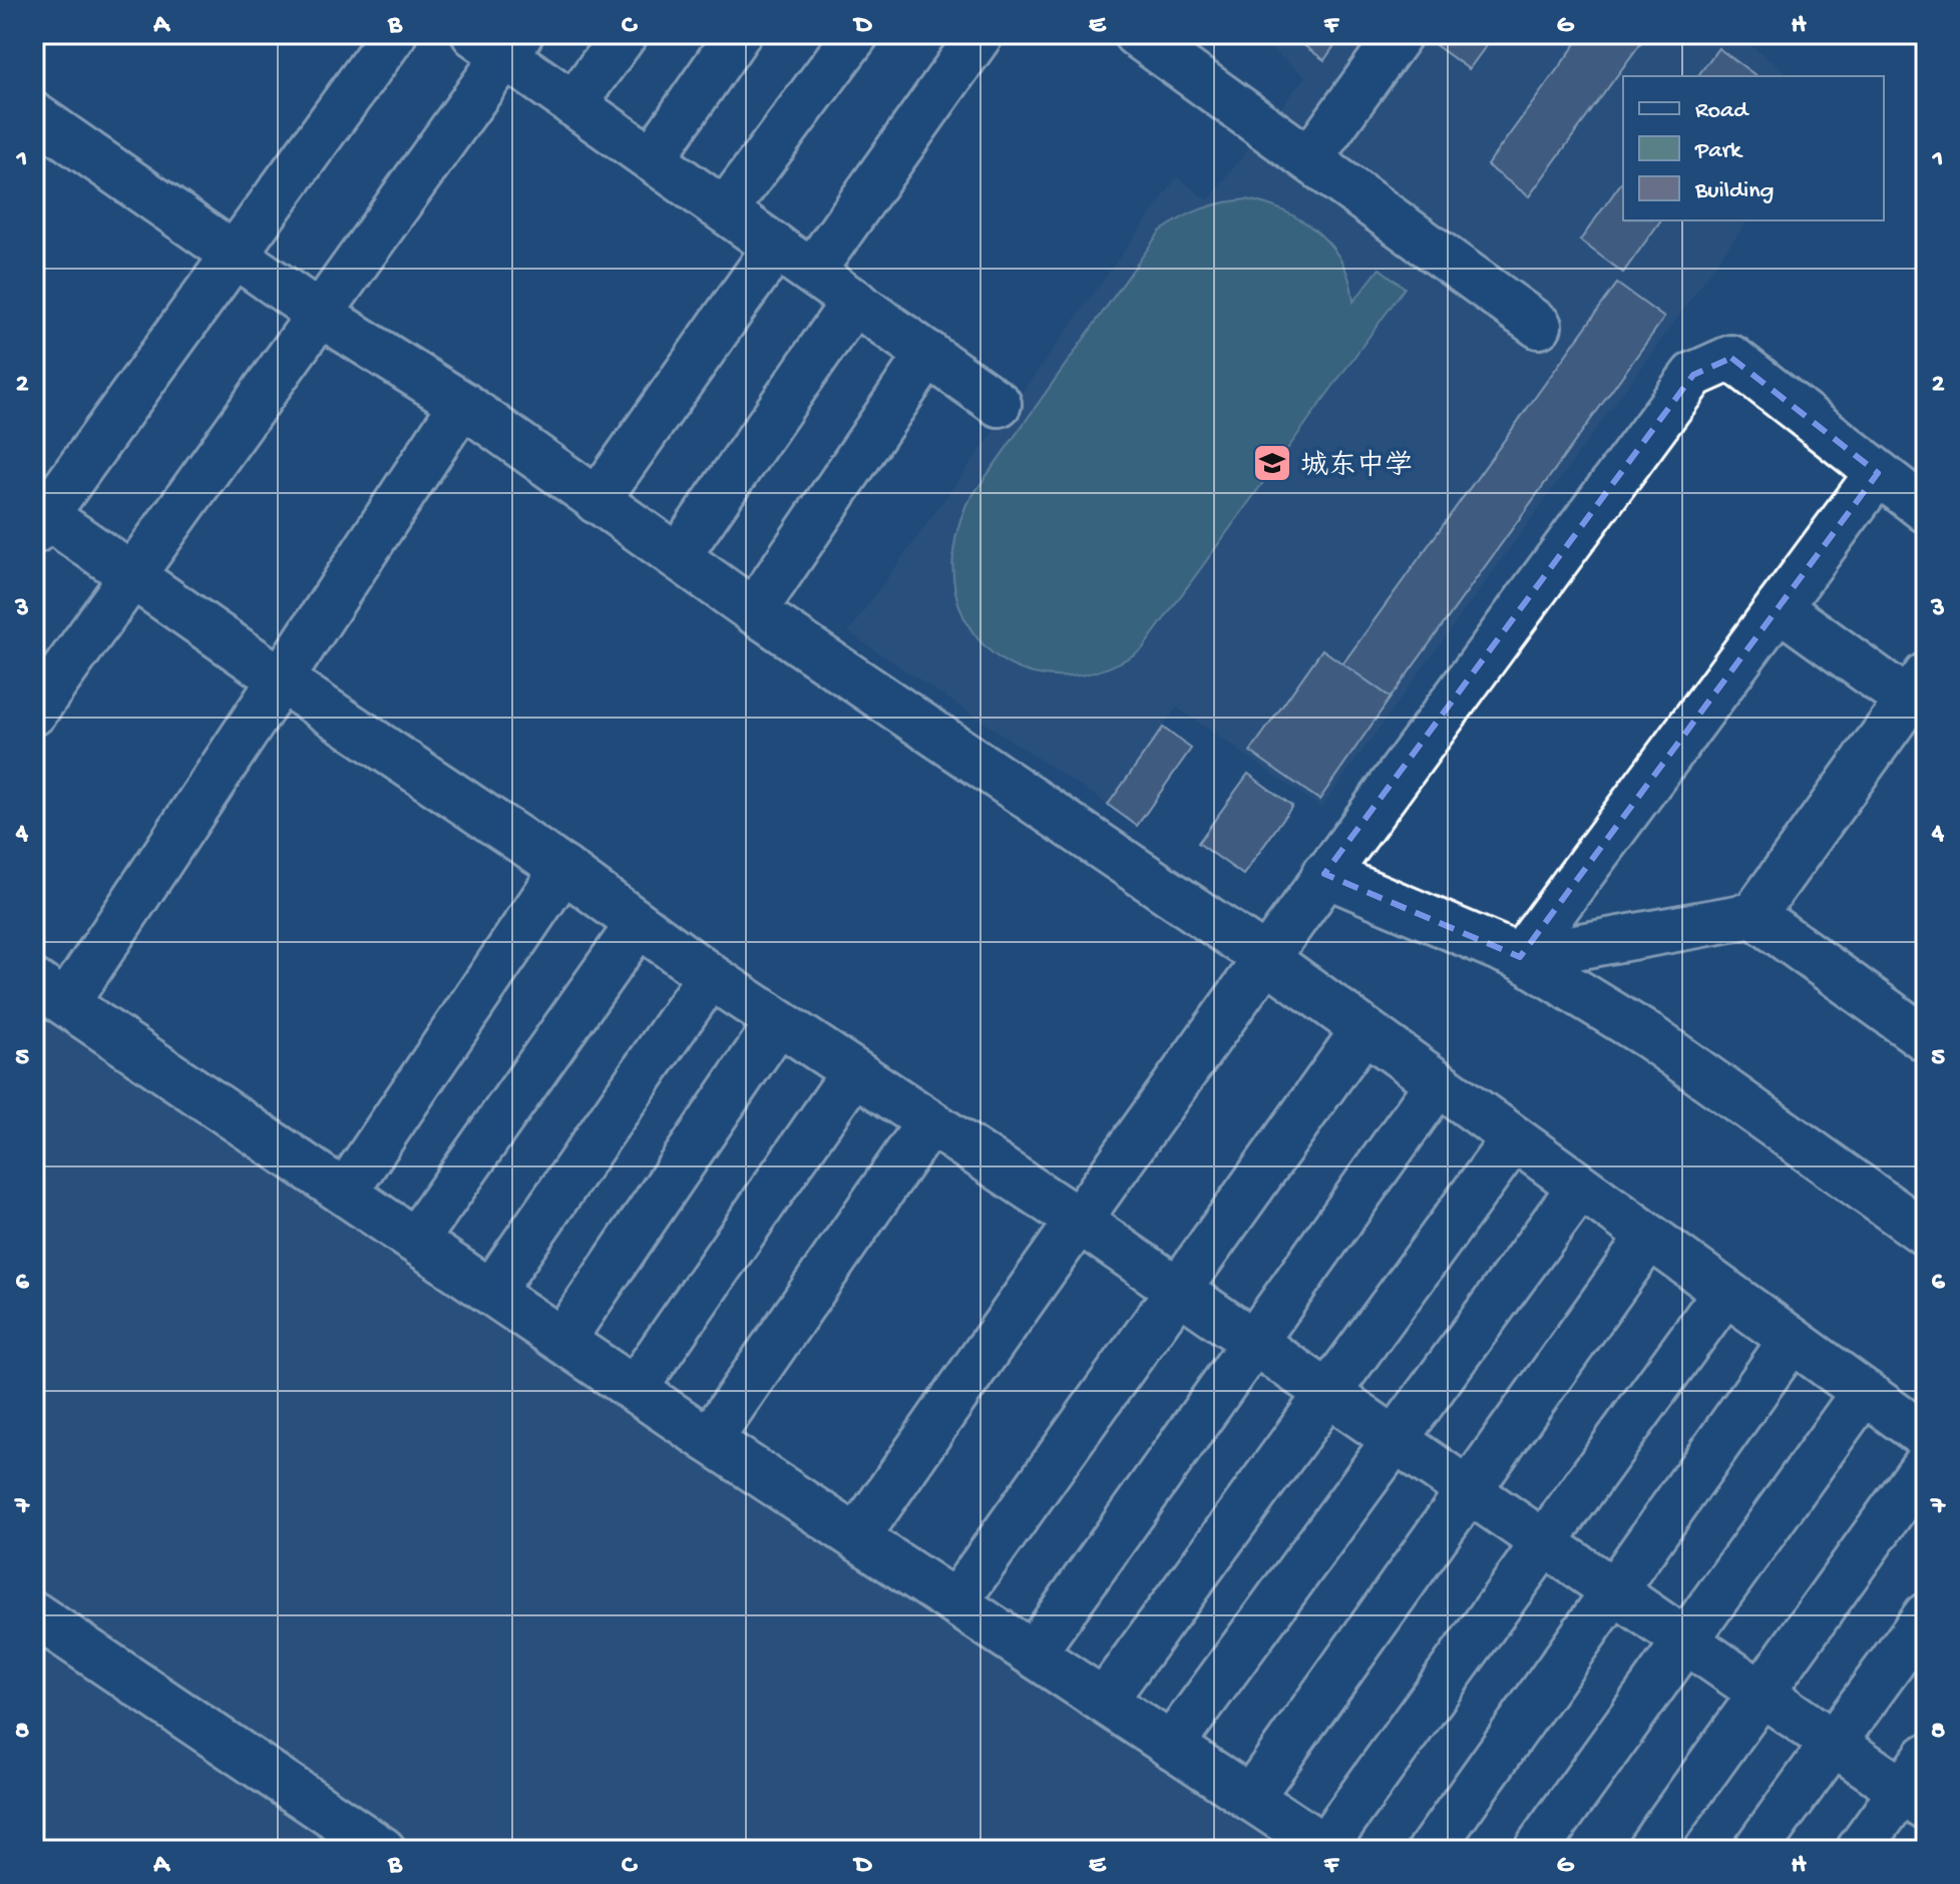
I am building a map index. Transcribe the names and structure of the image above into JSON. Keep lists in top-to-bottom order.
{
  "places": {
    "school or university": ["城东中学"]
  },
  "legend": ["Road", "Park", "Building"],
  "grid": {
    "columns": [
      "A",
      "B",
      "C",
      "D",
      "E",
      "F",
      "G",
      "H"
    ],
    "rows": [
      "1",
      "2",
      "3",
      "4",
      "5",
      "6",
      "7",
      "8"
    ]
  }
}
